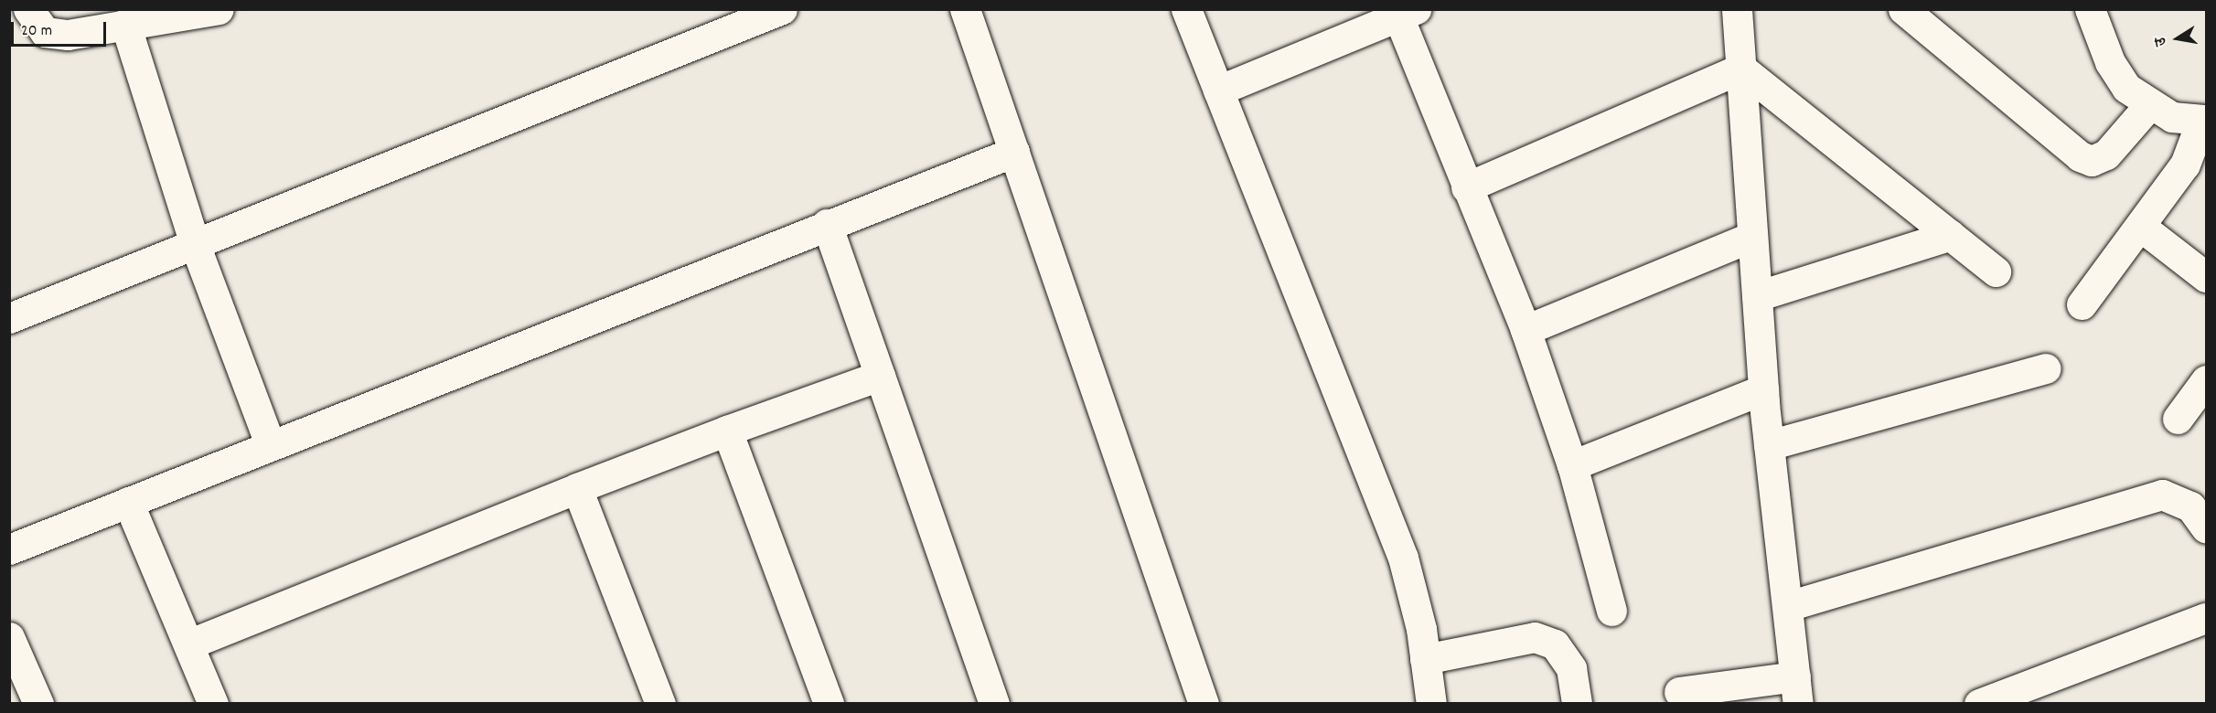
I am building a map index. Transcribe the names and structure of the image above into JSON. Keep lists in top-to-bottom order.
{
  "scale_bar": "20 m",
  "north": "left"
}
